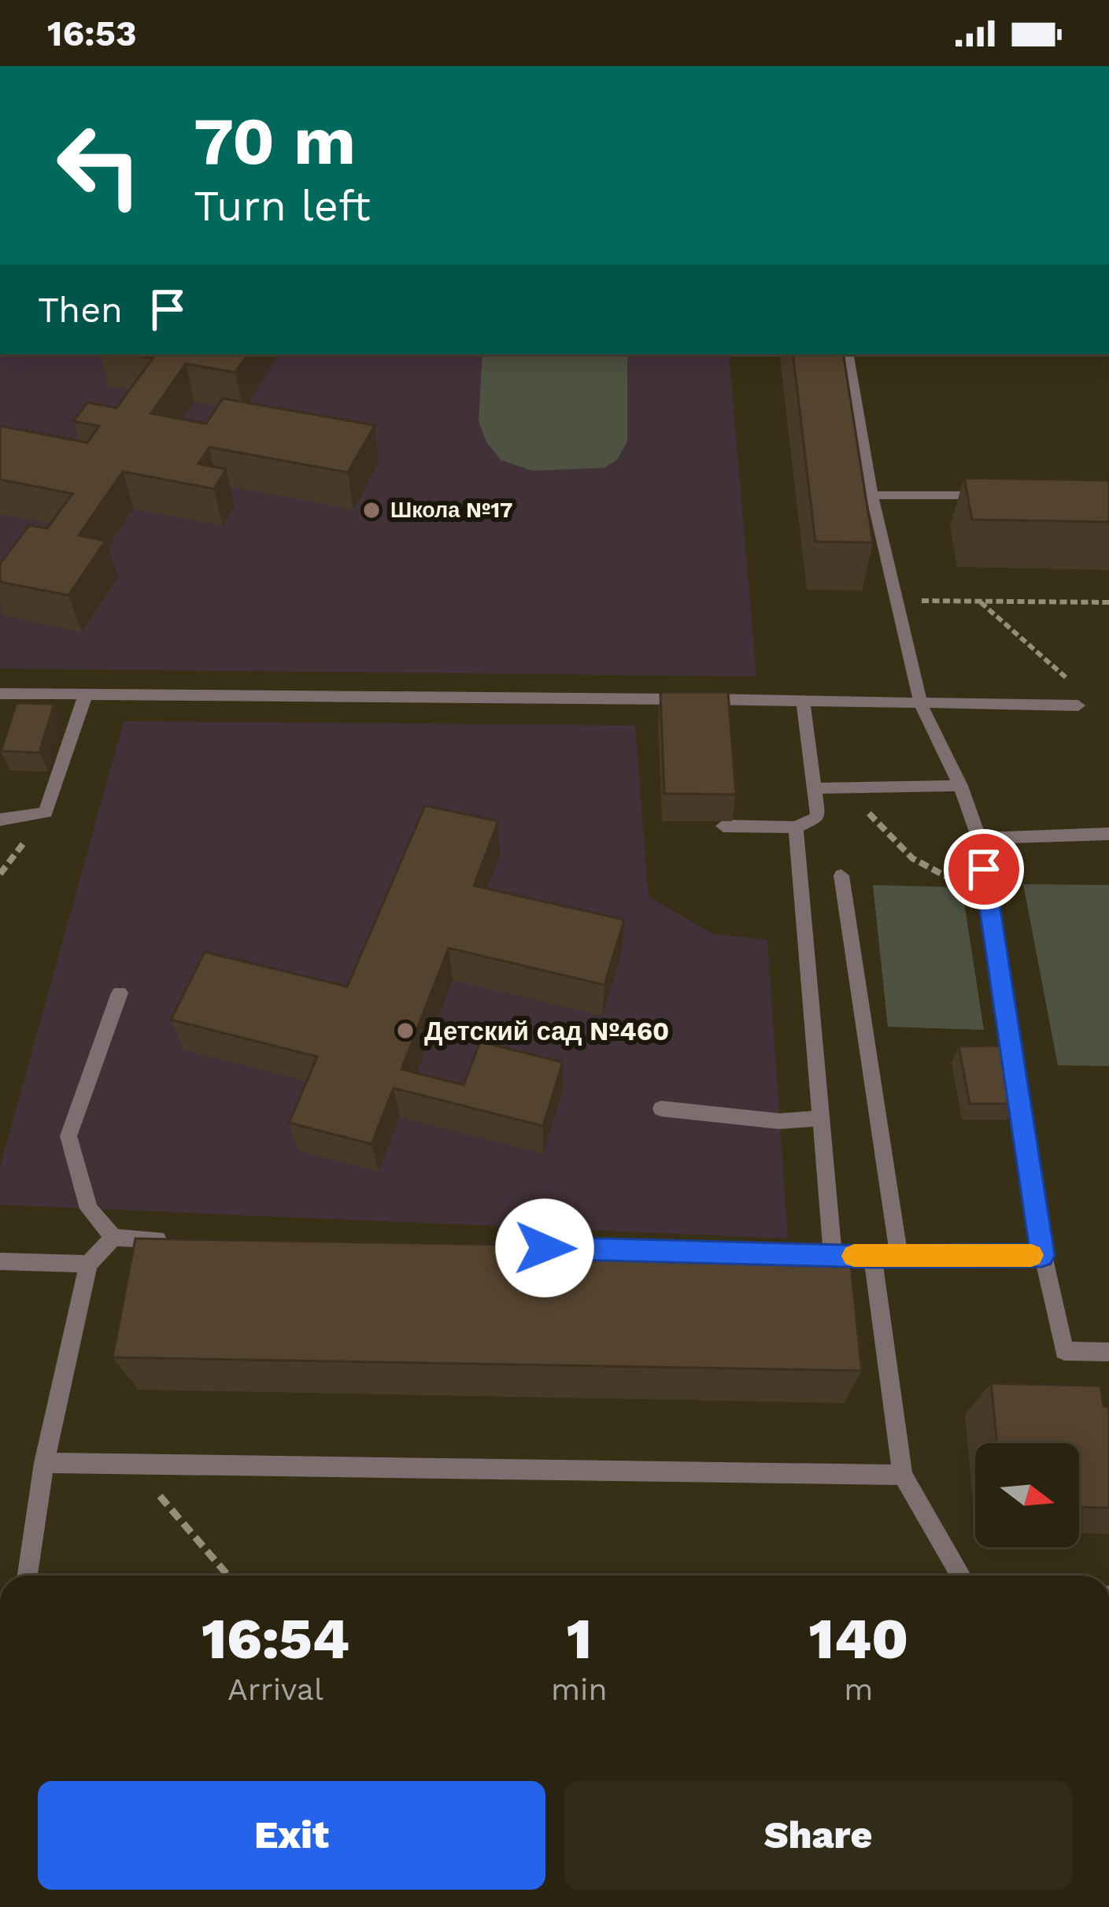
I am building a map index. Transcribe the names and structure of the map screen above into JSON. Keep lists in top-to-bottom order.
{
  "places": ["Школа №17", "Детский сад №460"],
  "north": "right",
  "page": {
    "status": "16:53",
    "turn": ["70 m", "Turn left"],
    "then": "Then",
    "eta": [
      "16:54",
      "Arrival",
      "1",
      "min",
      "140",
      "m"
    ],
    "buttons": ["Exit", "Share"]
  }
}
